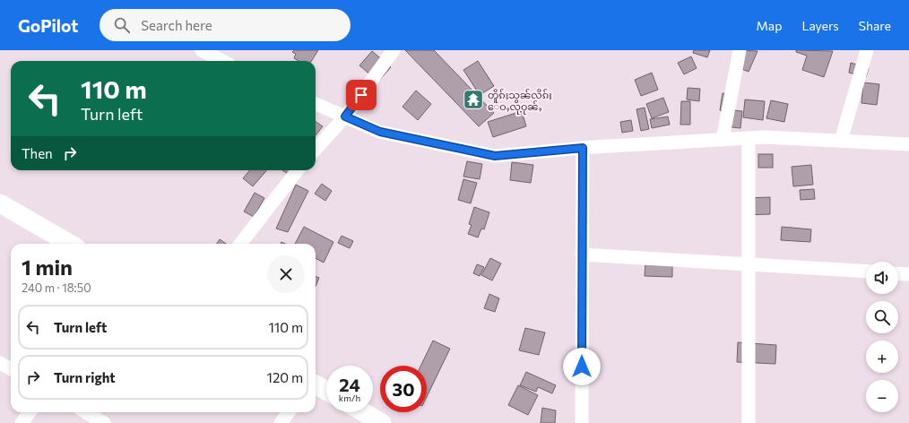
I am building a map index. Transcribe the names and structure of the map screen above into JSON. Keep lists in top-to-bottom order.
{
  "places": {
    "temple": ["တိူၵ်ႈသွၼ်လိၵ်ႈ ေဝႇလုဝုၼ်ႇ"]
  },
  "page": {
    "header": "GoPilot",
    "search": "Search here",
    "nav": ["Map", "Layers", "Share"],
    "turn": ["110 m", "Turn left"],
    "then": "Then",
    "heading": ["1 min", "240 m · 18:50"],
    "map_buttons": ["+", "−"],
    "list": [
      {
        "name": "Turn left",
        "value": "110 m"
      },
      {
        "name": "Turn right",
        "value": "120 m"
      }
    ],
    "speed": "24 km/h",
    "limit": "30"
  }
}
